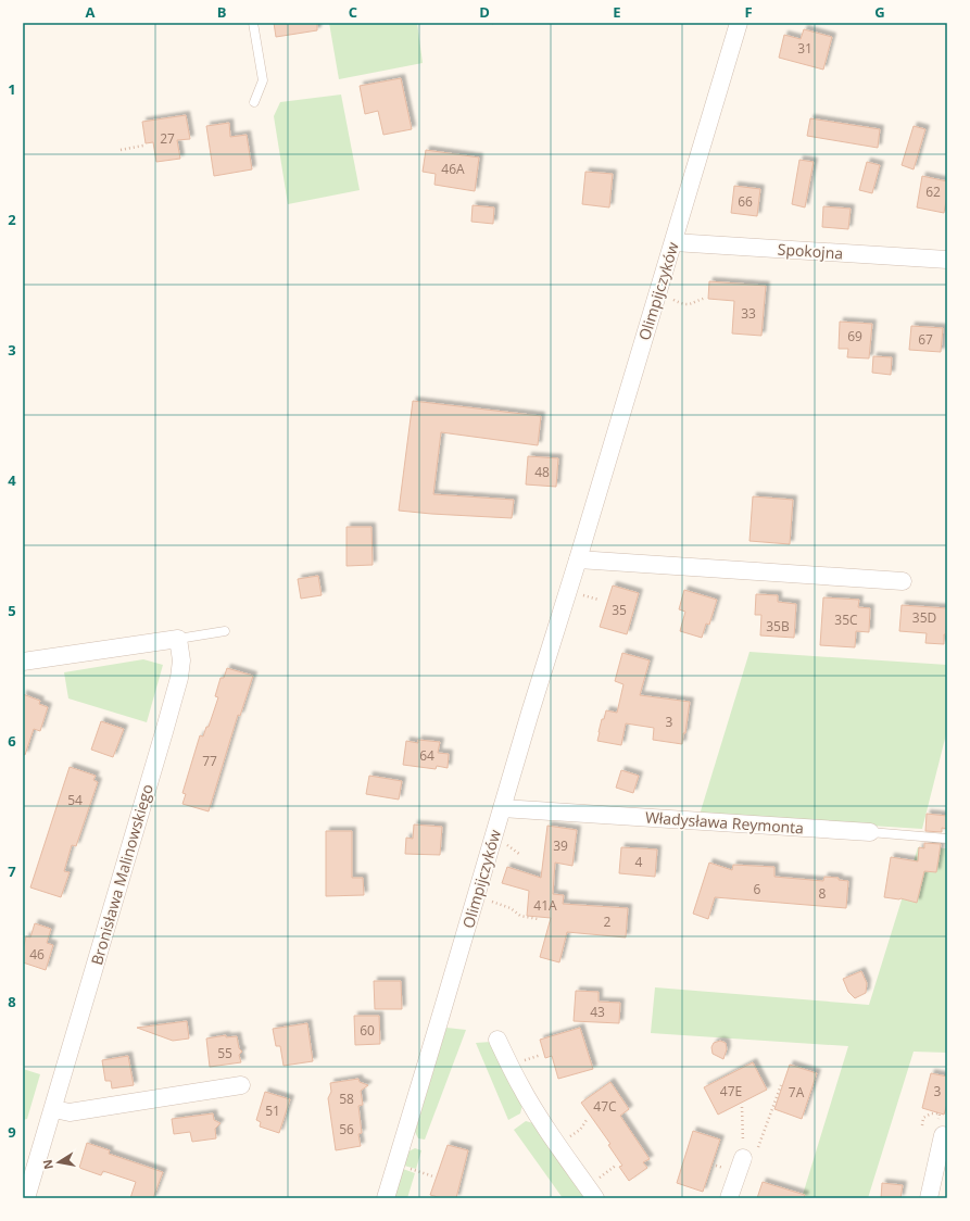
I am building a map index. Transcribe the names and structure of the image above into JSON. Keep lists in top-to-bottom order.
{
  "streets": {
    "street": [
      "Spokojna",
      "Olimpijczyków",
      "Władysława Reymonta",
      "Bronisława Malinowskiego"
    ]
  },
  "crossings": [
    ["Spokojna", "Olimpijczyków"],
    ["Olimpijczyków", "Władysława Reymonta"]
  ],
  "house_numbers": [
    "31",
    "27",
    "46A",
    "62",
    "66",
    "33",
    "69",
    "67",
    "48",
    "35",
    "35D",
    "35C",
    "35B",
    "3",
    "64",
    "77",
    "54",
    "39",
    "4",
    "6",
    "8",
    "41A",
    "2",
    "46",
    "43",
    "60",
    "55",
    "47E",
    "3",
    "7A",
    "58",
    "47C",
    "51",
    "56"
  ],
  "north": "left",
  "grid": {
    "columns": [
      "A",
      "B",
      "C",
      "D",
      "E",
      "F",
      "G"
    ],
    "rows": [
      "1",
      "2",
      "3",
      "4",
      "5",
      "6",
      "7",
      "8",
      "9"
    ]
  }
}
